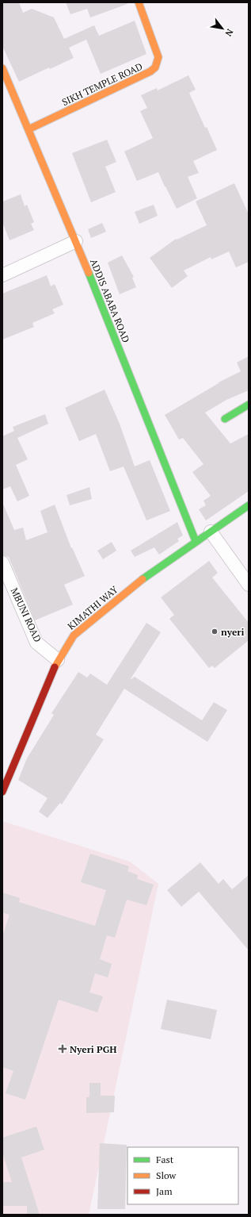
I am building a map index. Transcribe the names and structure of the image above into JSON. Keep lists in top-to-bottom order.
{
  "streets": {
    "street": [
      "SIKH TEMPLE ROAD",
      "ADDIS ABABA ROAD",
      "KIMATHI WAY",
      "MBUNI ROAD"
    ]
  },
  "crossings": [
    ["SIKH TEMPLE ROAD", "ADDIS ABABA ROAD"],
    ["ADDIS ABABA ROAD", "KIMATHI WAY"],
    ["KIMATHI WAY", "MBUNI ROAD"]
  ],
  "places": {
    "other": ["nyeri"],
    "health": ["Nyeri PGH"]
  },
  "legend": ["Fast", "Slow", "Jam"],
  "north": "bottom right"
}
